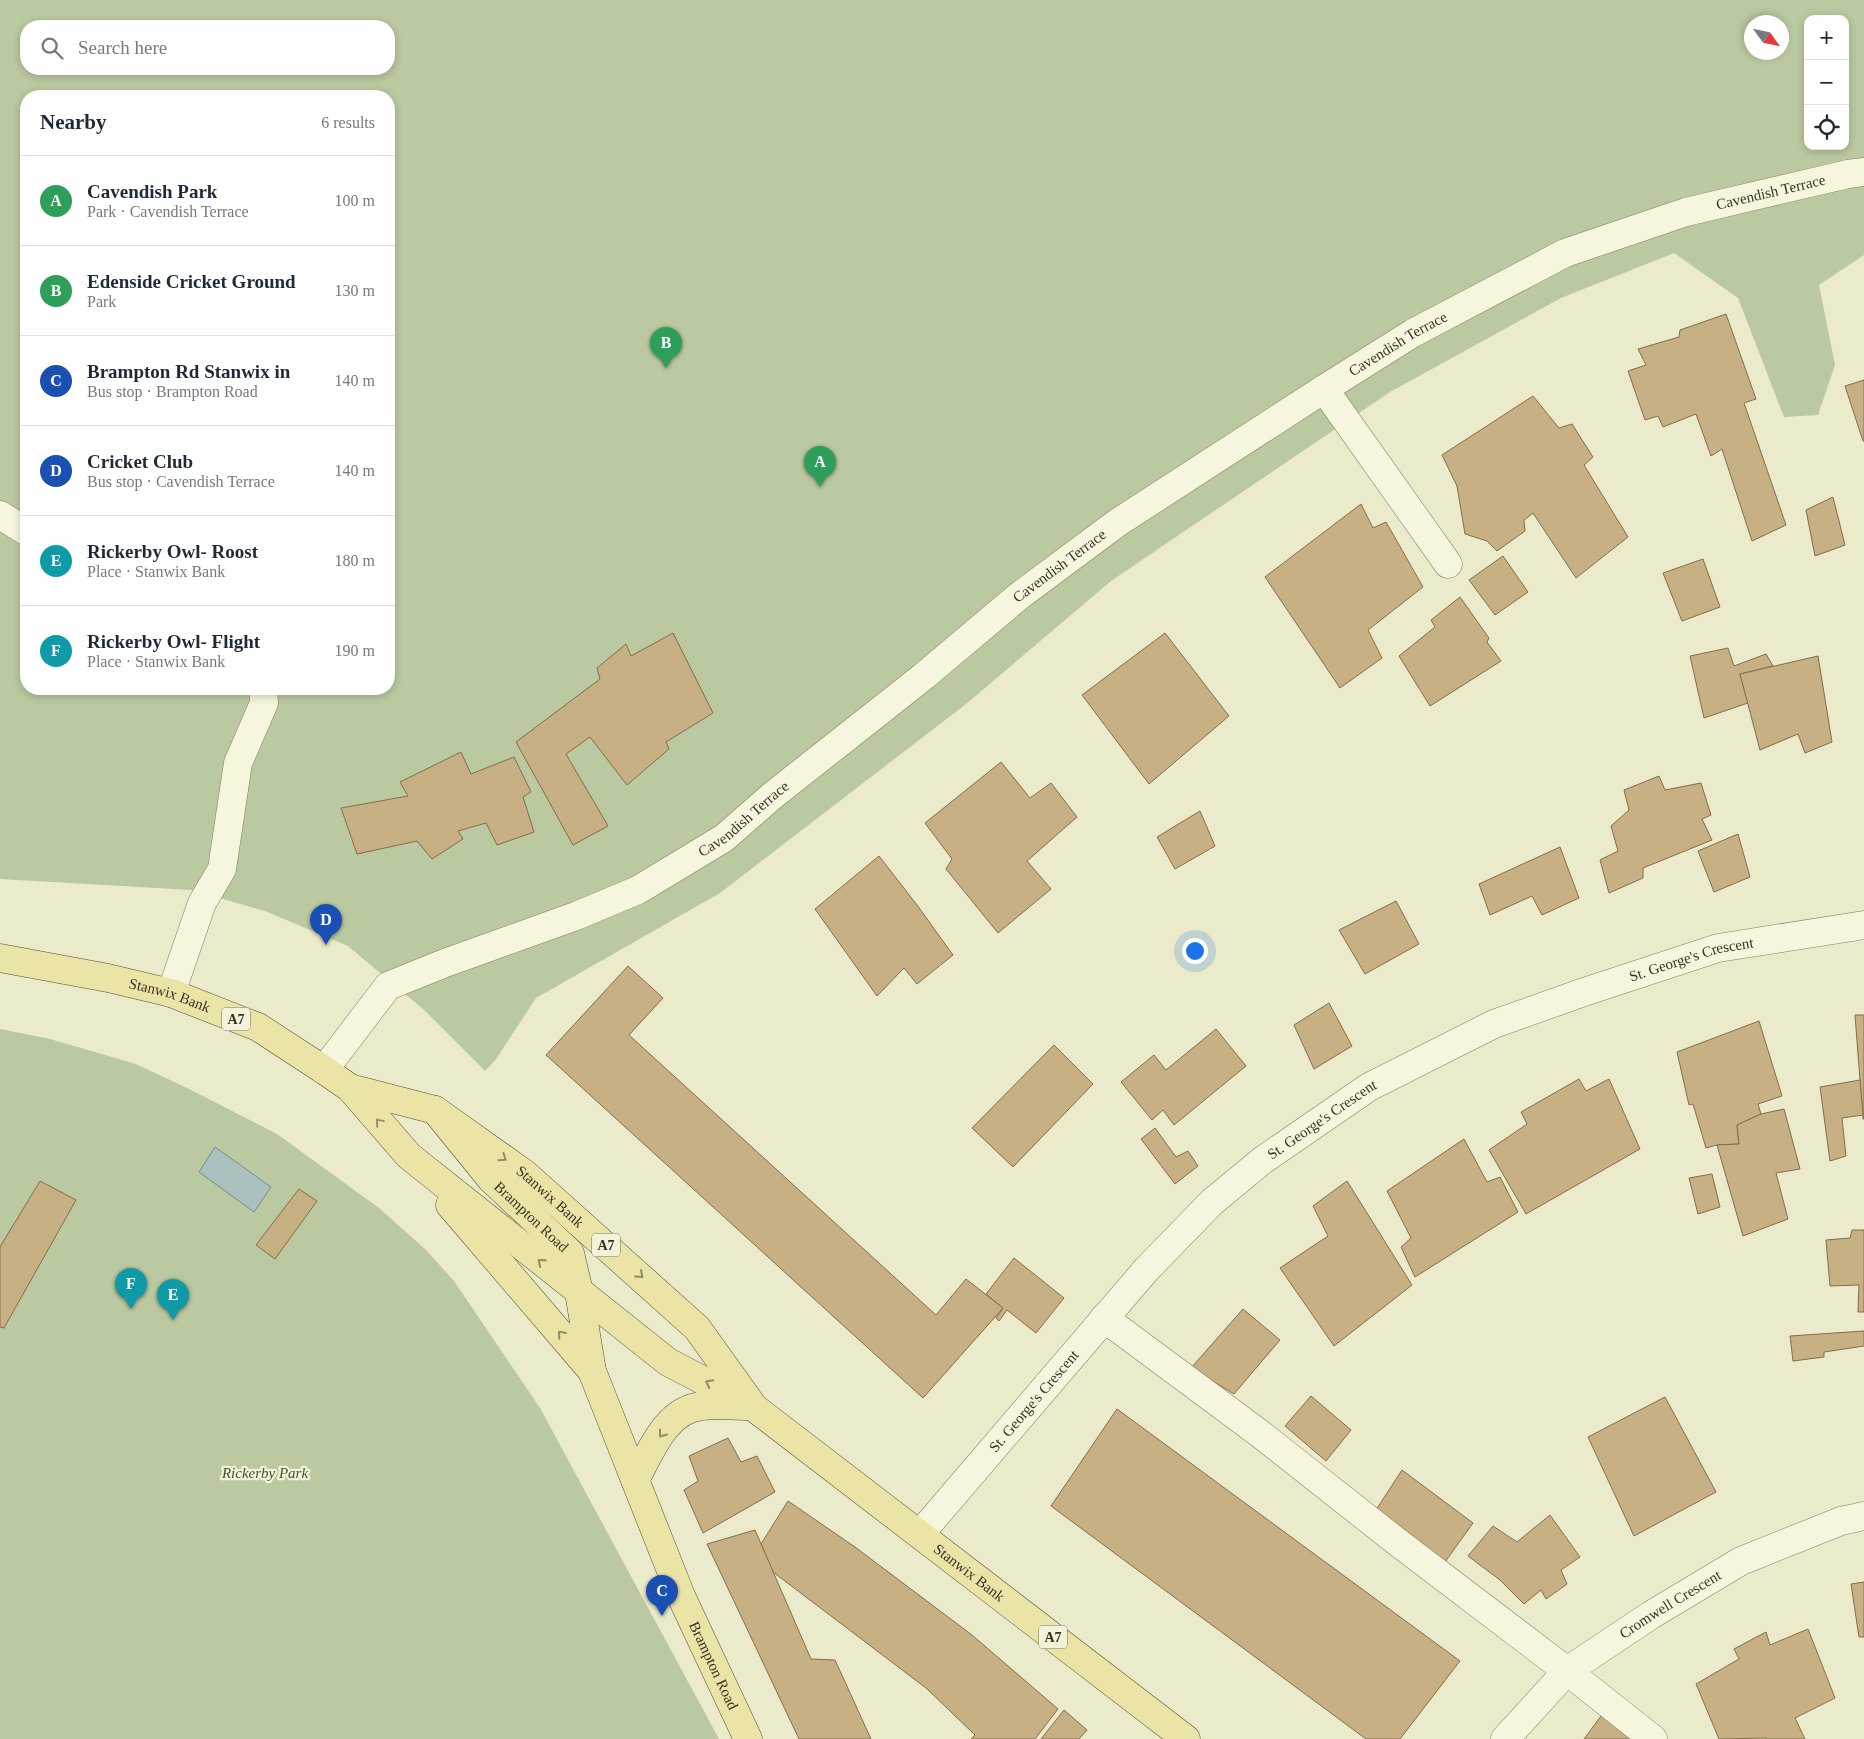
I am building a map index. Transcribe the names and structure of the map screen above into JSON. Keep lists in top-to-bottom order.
{
  "streets": {
    "main road": ["Stanwix Bank", "A7", "Brampton Road"],
    "street": ["Cavendish Terrace", "St. George's Crescent", "Cromwell Crescent"]
  },
  "crossings": [
    ["Cavendish Terrace", "Stanwix Bank"],
    ["St. George's Crescent", "Stanwix Bank"],
    ["Stanwix Bank", "Brampton Road"]
  ],
  "parks": ["Rickerby Park"],
  "north": "bottom right",
  "page": {
    "map_buttons": ["+", "−"],
    "search": "Search here",
    "heading": ["Nearby", "6 results"],
    "list": [
      {
        "mark": "A",
        "name": "Cavendish Park",
        "note": "Park · Cavendish Terrace",
        "value": "100 m"
      },
      {
        "mark": "B",
        "name": "Edenside Cricket Ground",
        "note": "Park",
        "value": "130 m"
      },
      {
        "mark": "C",
        "name": "Brampton Rd Stanwix in",
        "note": "Bus stop · Brampton Road",
        "value": "140 m"
      },
      {
        "mark": "D",
        "name": "Cricket Club",
        "note": "Bus stop · Cavendish Terrace",
        "value": "140 m"
      },
      {
        "mark": "E",
        "name": "Rickerby Owl- Roost",
        "note": "Place · Stanwix Bank",
        "value": "180 m"
      },
      {
        "mark": "F",
        "name": "Rickerby Owl- Flight",
        "note": "Place · Stanwix Bank",
        "value": "190 m"
      }
    ],
    "pins": [
      "B",
      "A",
      "D",
      "F",
      "E",
      "C"
    ]
  }
}
